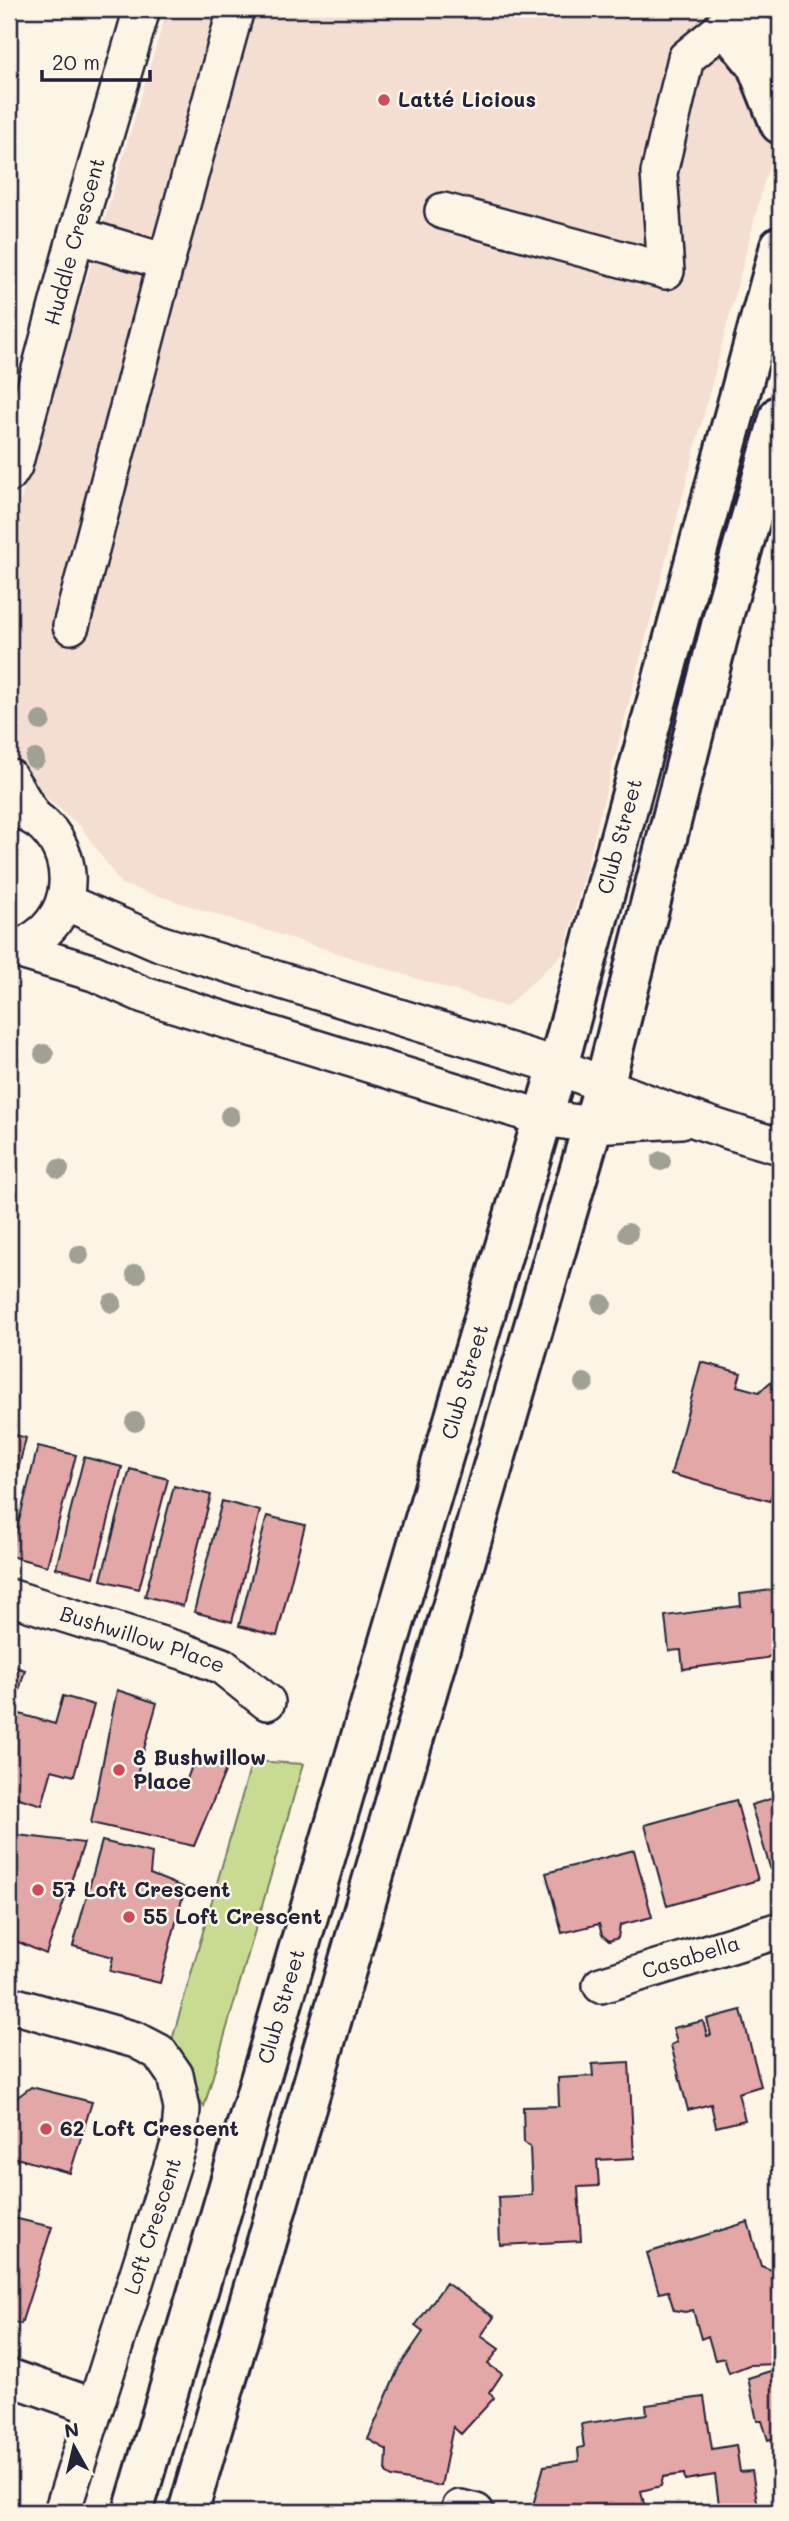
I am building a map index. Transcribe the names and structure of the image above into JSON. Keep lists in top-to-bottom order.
{
  "streets": {
    "main road": ["Club Street"],
    "street": [
      "Huddle Crescent",
      "Bushwillow Place",
      "Casabella",
      "Loft Crescent"
    ]
  },
  "places": [
    "Latté Licious",
    "8 Bushwillow Place",
    "57 Loft Crescent",
    "55 Loft Crescent",
    "62 Loft Crescent"
  ],
  "scale_bar": "20 m",
  "north": "top"
}
